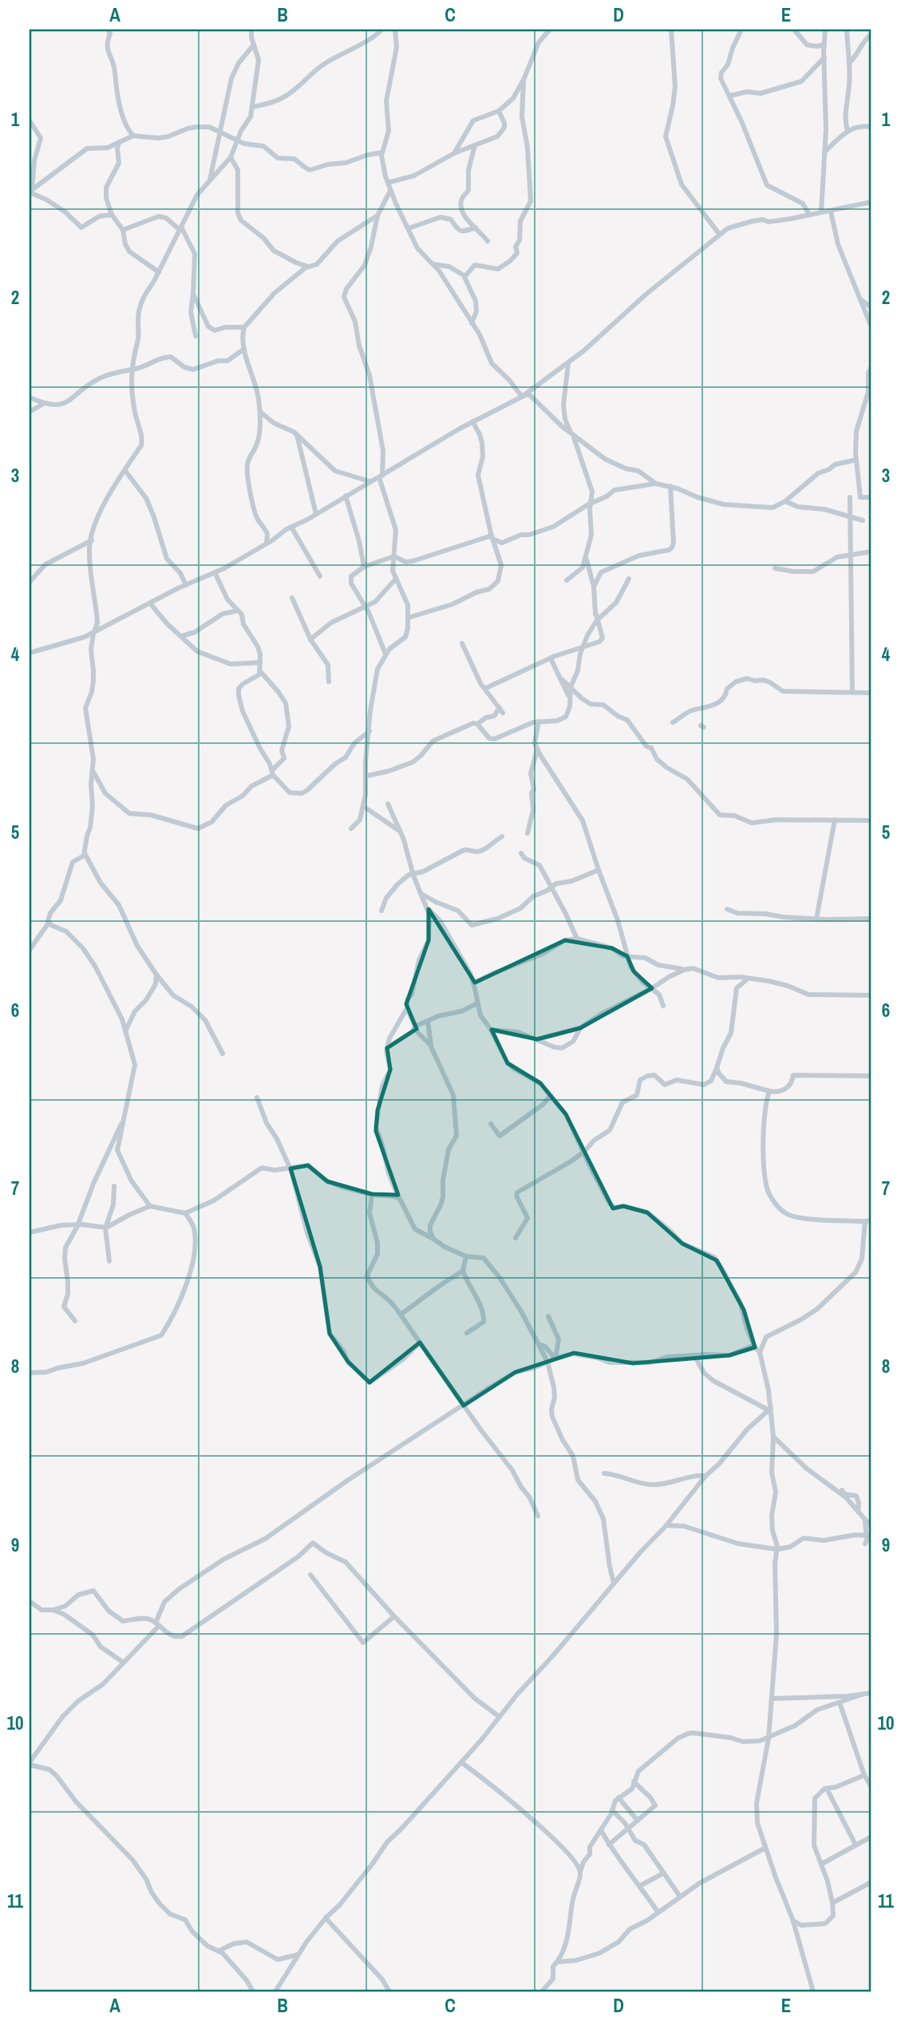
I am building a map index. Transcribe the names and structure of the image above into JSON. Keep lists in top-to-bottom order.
{
  "grid": {
    "columns": [
      "A",
      "B",
      "C",
      "D",
      "E"
    ],
    "rows": [
      "1",
      "2",
      "3",
      "4",
      "5",
      "6",
      "7",
      "8",
      "9",
      "10",
      "11"
    ]
  }
}
